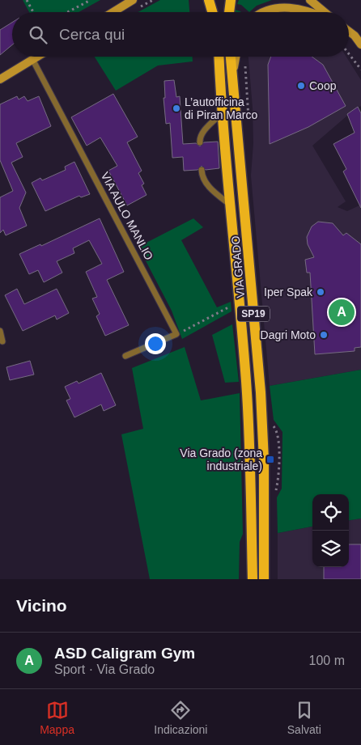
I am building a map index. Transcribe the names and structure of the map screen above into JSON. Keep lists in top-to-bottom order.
{
  "streets": {
    "main road": ["VIA GRADO", "SP19"],
    "lane": ["VIA AULO MANLIO"]
  },
  "places": {
    "other": [
      "Coop",
      "L’autofficina di Piran Marco",
      "Iper Spak",
      "Dagri Moto"
    ],
    "transit": ["Via Grado (zona industriale)"]
  },
  "page": {
    "search": "Cerca qui",
    "pins": "A",
    "heading": "Vicino",
    "list": [
      {
        "mark": "A",
        "name": "ASD Caligram Gym",
        "note": "Sport · Via Grado",
        "value": "100 m"
      }
    ],
    "nav": ["Mappa", "Indicazioni", "Salvati"]
  }
}
